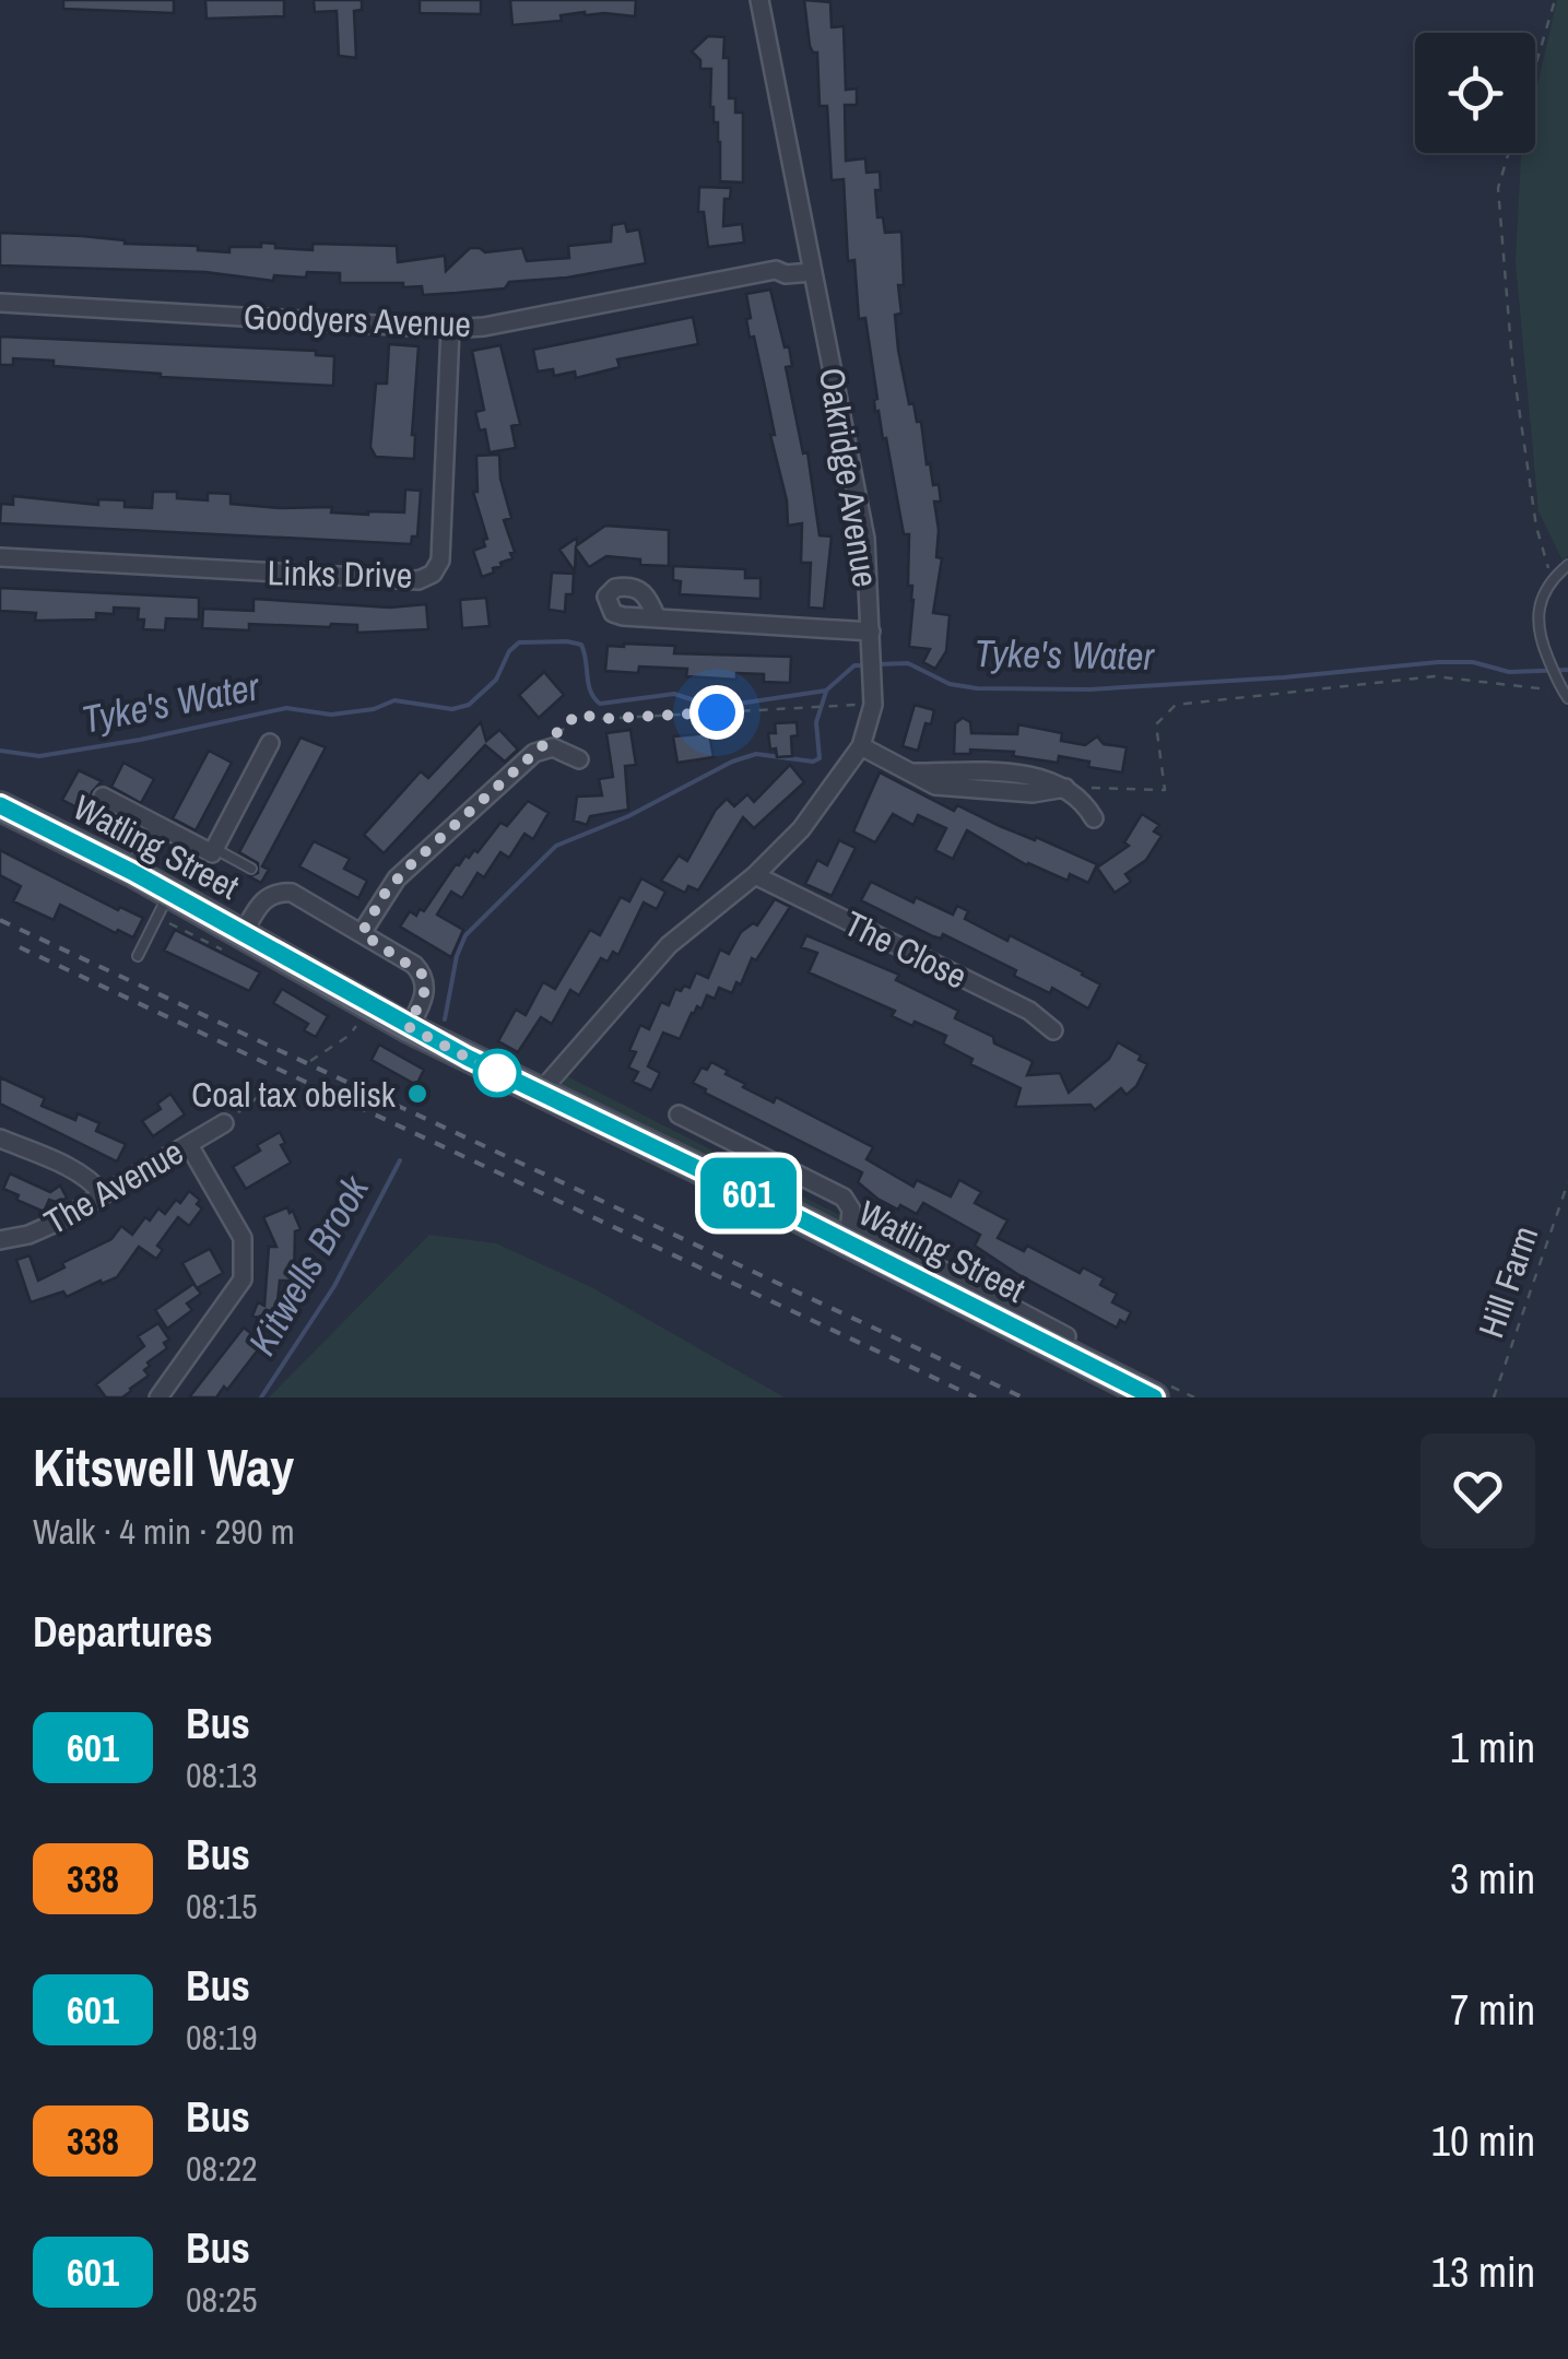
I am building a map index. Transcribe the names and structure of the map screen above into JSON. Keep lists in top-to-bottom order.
{
  "streets": {
    "main road": ["Watling Street"],
    "street": [
      "Goodyers Avenue",
      "Oakridge Avenue",
      "Links Drive",
      "The Close",
      "The Avenue"
    ],
    "path": ["Hill Farm"]
  },
  "crossings": [
    ["Goodyers Avenue", "Oakridge Avenue"],
    ["Goodyers Avenue", "Links Drive"],
    ["Oakridge Avenue", "Watling Street"],
    ["Oakridge Avenue", "The Close"]
  ],
  "water": ["Tyke's Water", "Kitwells Brook"],
  "places": ["Coal tax obelisk"],
  "lines": ["bus line 601"],
  "page": {
    "on_map": "601",
    "heading": [
      ["Kitswell Way", "Walk · 4 min · 290 m"],
      "Departures"
    ],
    "list": [
      {
        "mark": "601",
        "name": "Bus",
        "note": "08:13",
        "value": "1 min"
      },
      {
        "mark": "338",
        "name": "Bus",
        "note": "08:15",
        "value": "3 min"
      },
      {
        "mark": "601",
        "name": "Bus",
        "note": "08:19",
        "value": "7 min"
      },
      {
        "mark": "338",
        "name": "Bus",
        "note": "08:22",
        "value": "10 min"
      },
      {
        "mark": "601",
        "name": "Bus",
        "note": "08:25",
        "value": "13 min"
      }
    ]
  }
}
